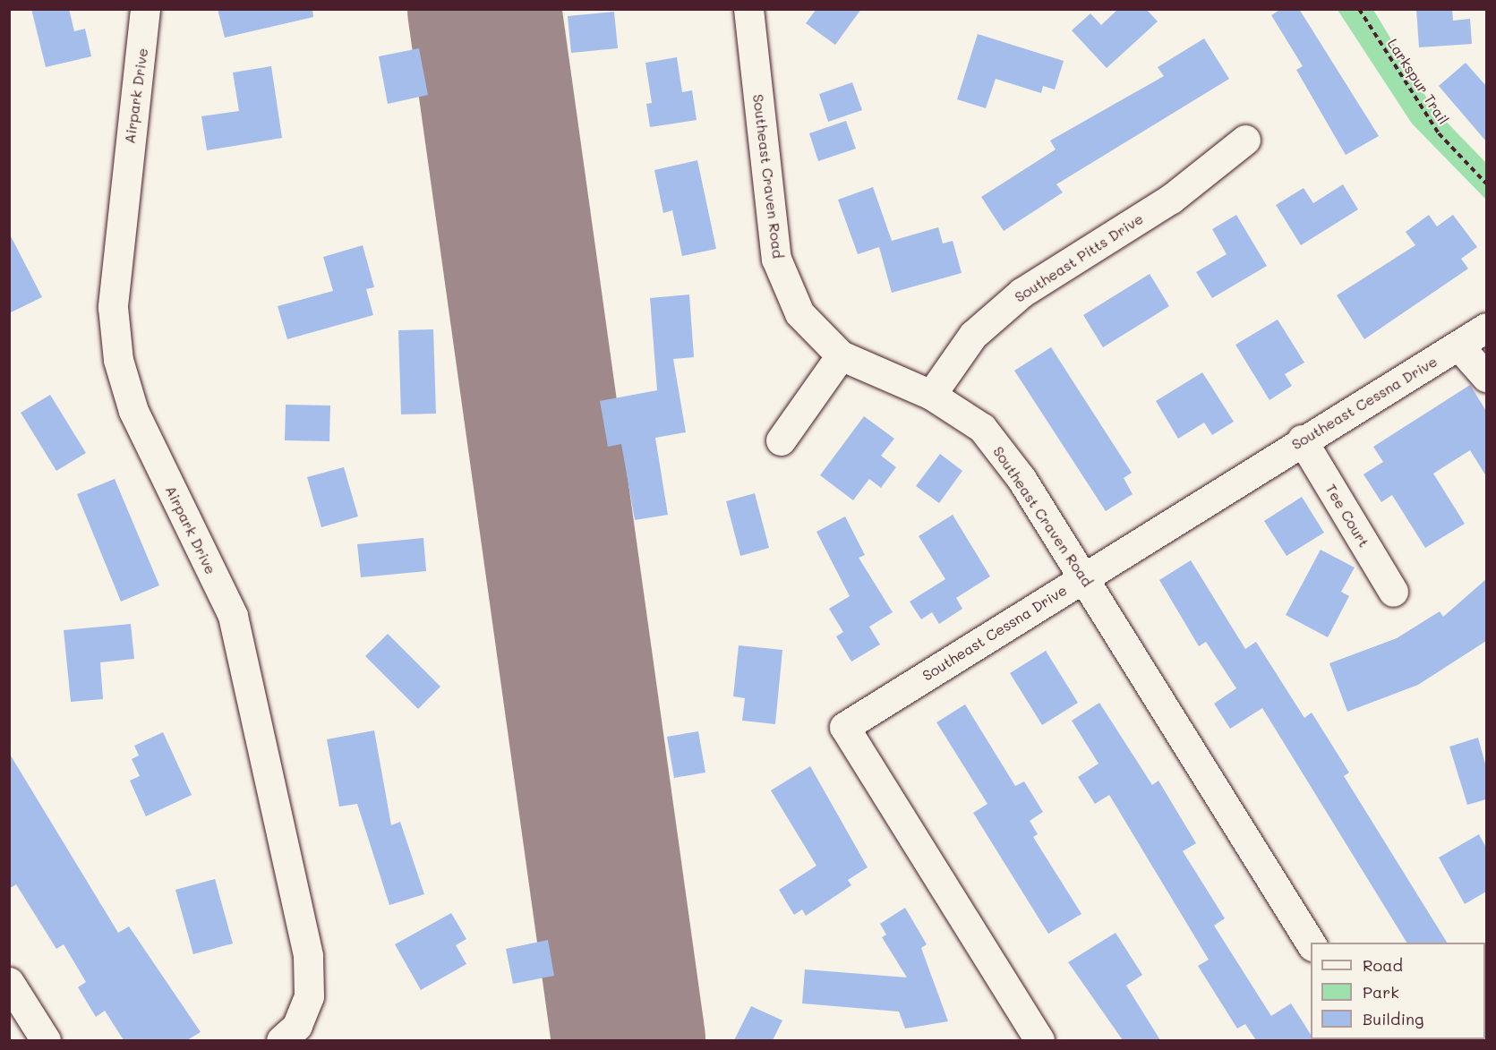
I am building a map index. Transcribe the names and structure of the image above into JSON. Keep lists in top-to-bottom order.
{
  "streets": {
    "street": [
      "Airpark Drive",
      "Southeast Craven Road",
      "Southeast Pitts Drive",
      "Southeast Cessna Drive",
      "Tee Court"
    ],
    "path": ["Larkspur Trail"]
  },
  "crossings": [
    ["Southeast Craven Road", "Southeast Pitts Drive"],
    ["Southeast Craven Road", "Southeast Cessna Drive"],
    ["Southeast Cessna Drive", "Tee Court"]
  ],
  "legend": ["Road", "Park", "Building"]
}
